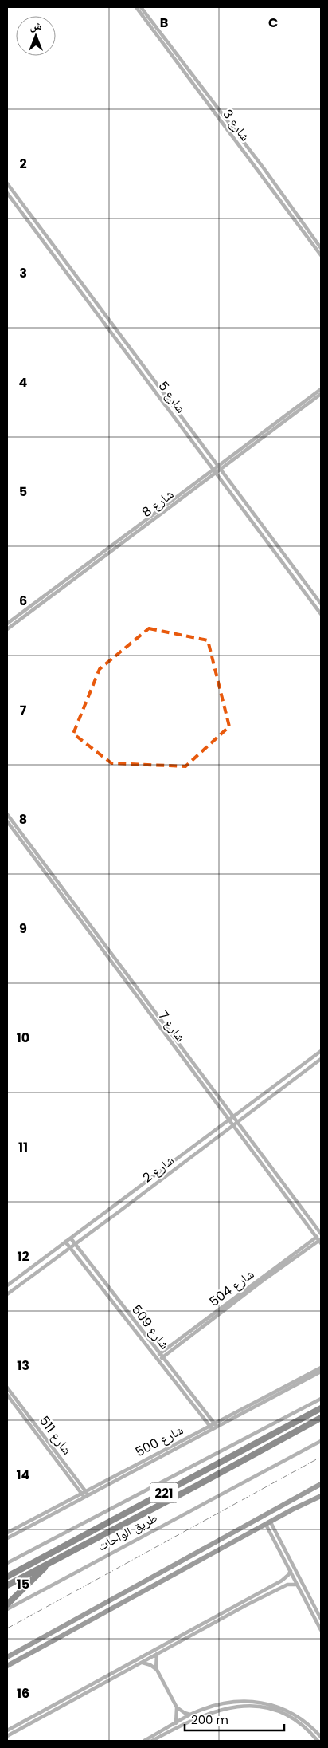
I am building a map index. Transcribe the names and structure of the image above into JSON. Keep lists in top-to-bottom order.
{
  "streets": {
    "highway": ["221", "طريق الواحات"],
    "street": [
      "شارع 3",
      "شارع 5",
      "شارع 8",
      "شارع 7",
      "شارع 2",
      "شارع 504",
      "شارع 509",
      "شارع 511",
      "شارع 500"
    ]
  },
  "crossings": [
    ["شارع 5", "شارع 8"],
    ["شارع 7", "شارع 2"],
    ["شارع 7", "شارع 504"],
    ["شارع 2", "شارع 509"],
    ["شارع 504", "شارع 509"],
    ["شارع 509", "شارع 500"],
    ["شارع 511", "شارع 500"]
  ],
  "scale_bar": "200 m",
  "north": "top",
  "grid": {
    "columns": ["B", "C"],
    "rows": [
      "2",
      "3",
      "4",
      "5",
      "6",
      "7",
      "8",
      "9",
      "10",
      "11",
      "12",
      "13",
      "14",
      "15",
      "16"
    ]
  }
}
